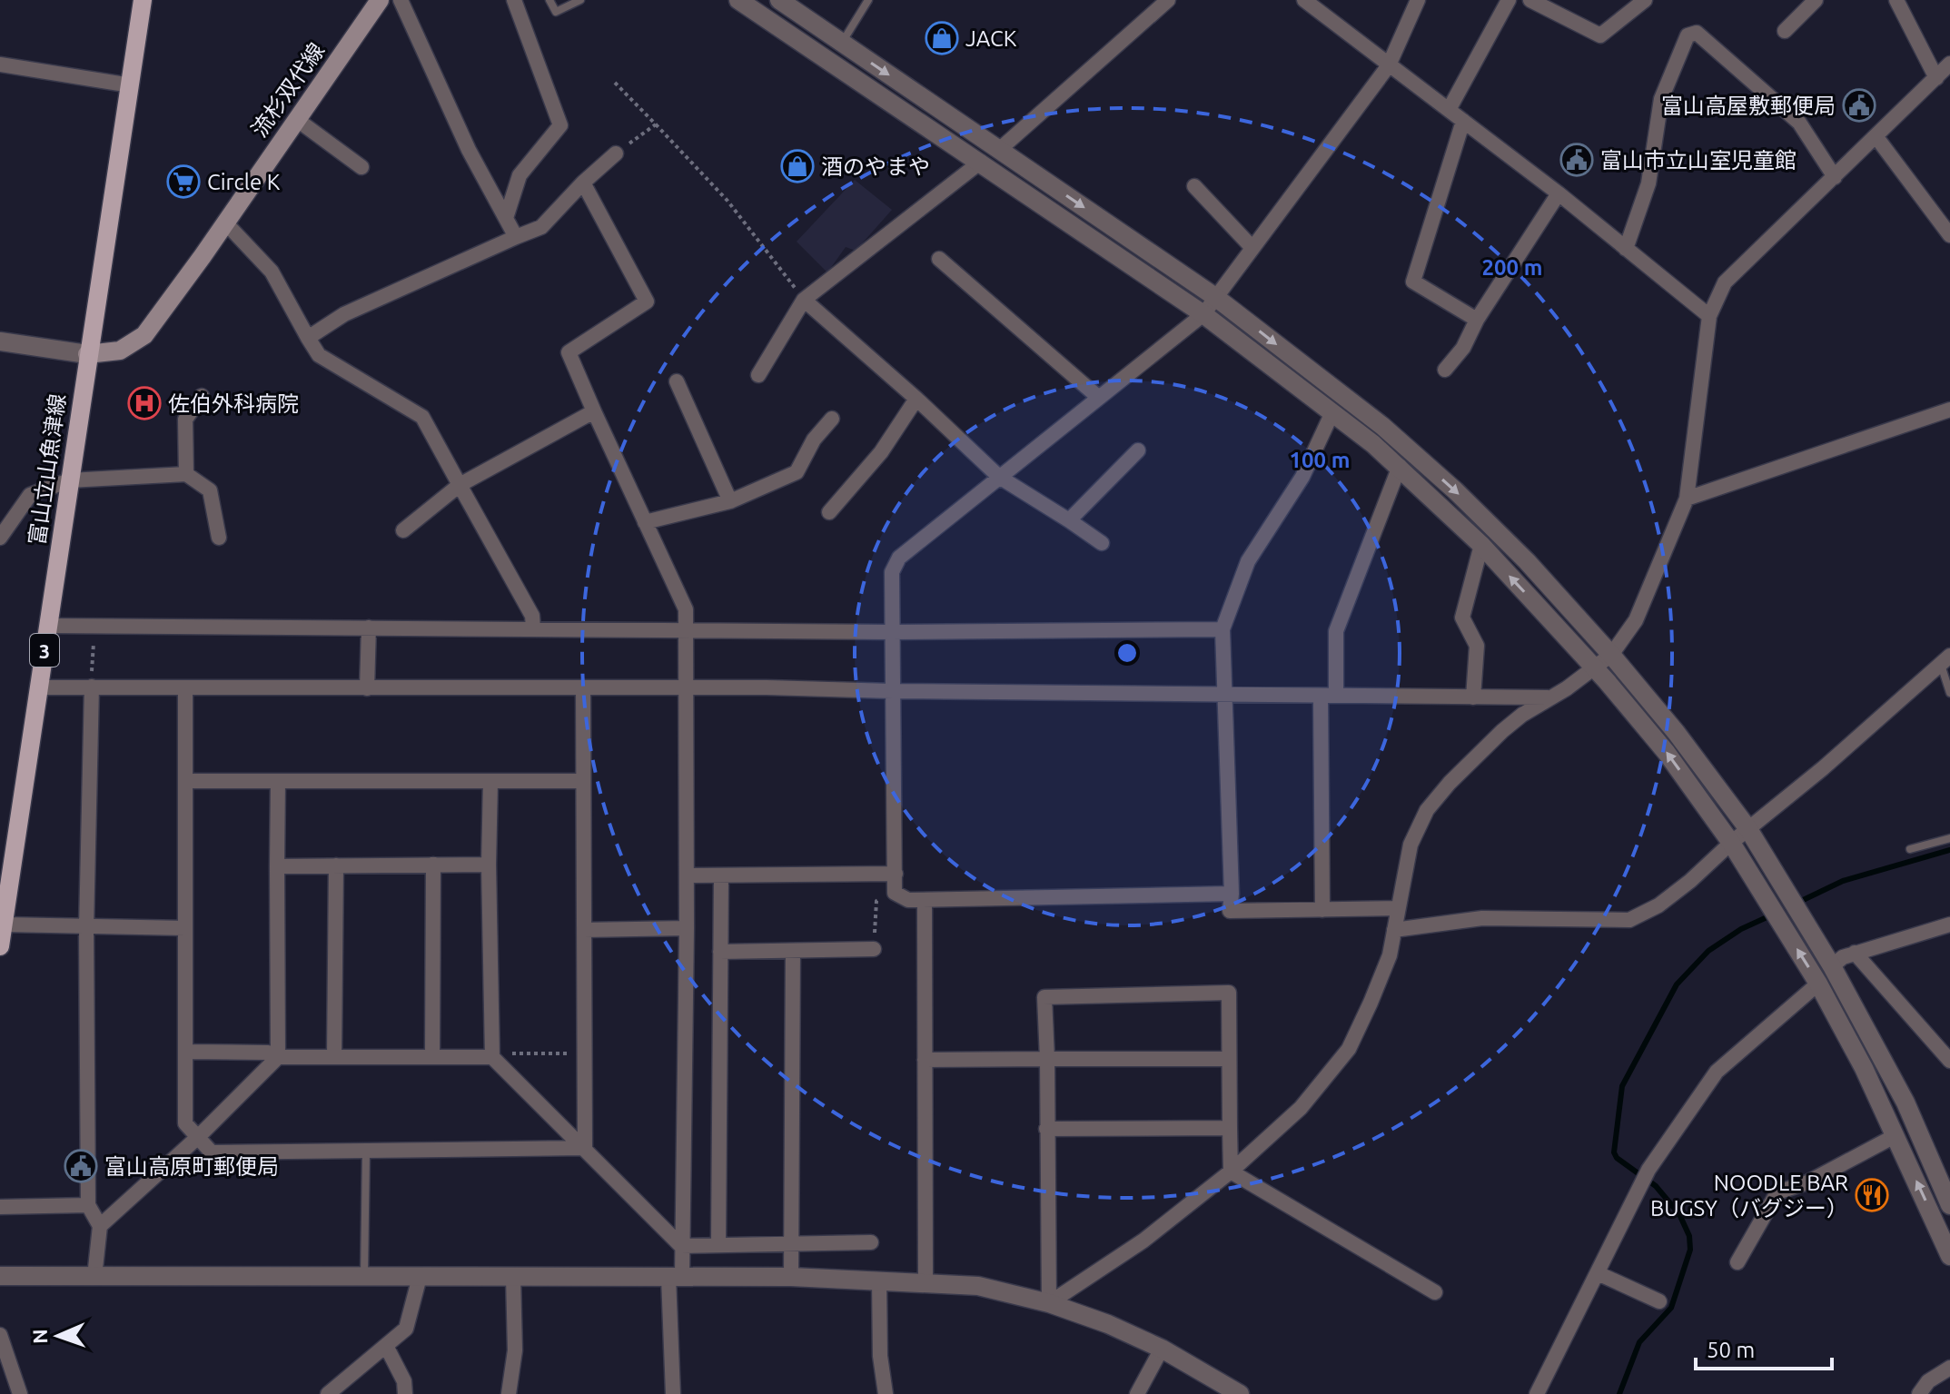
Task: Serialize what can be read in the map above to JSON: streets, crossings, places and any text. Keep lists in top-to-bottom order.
{
  "streets": {
    "main road": ["流杉双代線", "富山立山魚津線", "3"]
  },
  "crossings": [
    ["流杉双代線", "富山立山魚津線"]
  ],
  "places": {
    "shop": ["JACK", "酒のやまや"],
    "public building": ["富山高屋敷郵便局", "富山市立山室児童館", "富山高原町郵便局"],
    "supermarket": ["Circle K"],
    "hospital": ["佐伯外科病院"],
    "restaurant": ["NOODLE BAR BUGSY（バグジー）"]
  },
  "scale_bar": "50 m",
  "north": "left",
  "rings": ["200 m", "100 m"]
}
